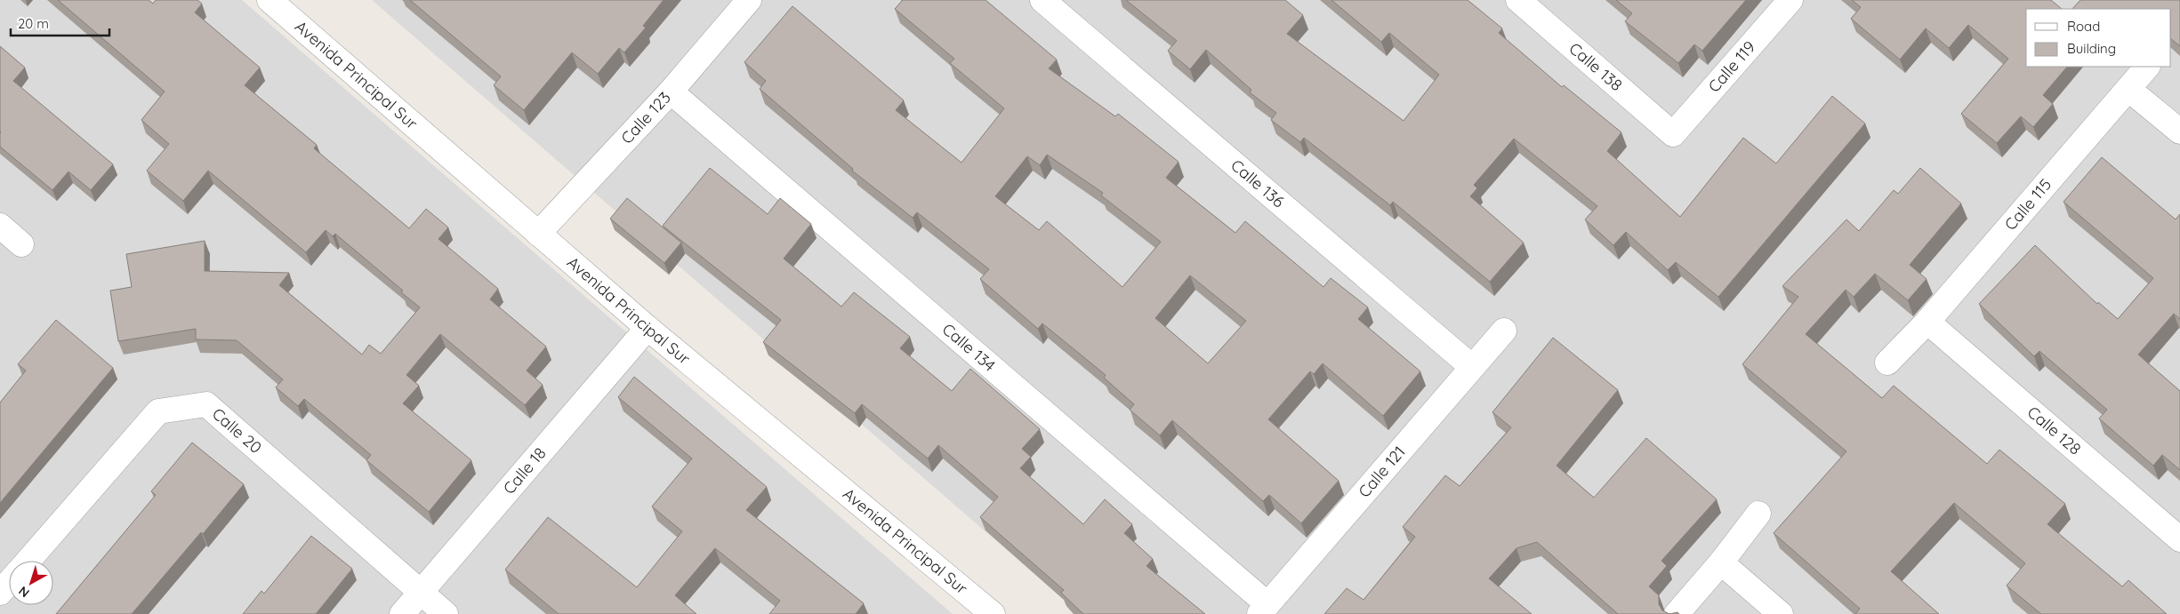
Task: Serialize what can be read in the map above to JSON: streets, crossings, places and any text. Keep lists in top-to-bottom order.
{
  "streets": {
    "street": [
      "Calle 138",
      "Calle 119",
      "Avenida Principal Sur",
      "Calle 123",
      "Calle 136",
      "Calle 115",
      "Calle 134",
      "Calle 128",
      "Calle 20",
      "Calle 18",
      "Calle 121"
    ]
  },
  "crossings": [
    ["Calle 138", "Calle 119"],
    ["Avenida Principal Sur", "Calle 123"],
    ["Avenida Principal Sur", "Calle 18"],
    ["Calle 123", "Calle 134"],
    ["Calle 136", "Calle 121"],
    ["Calle 115", "Calle 128"],
    ["Calle 134", "Calle 121"],
    ["Calle 20", "Calle 18"]
  ],
  "legend": ["Road", "Building"],
  "scale_bar": "20 m",
  "north": "bottom left"
}
